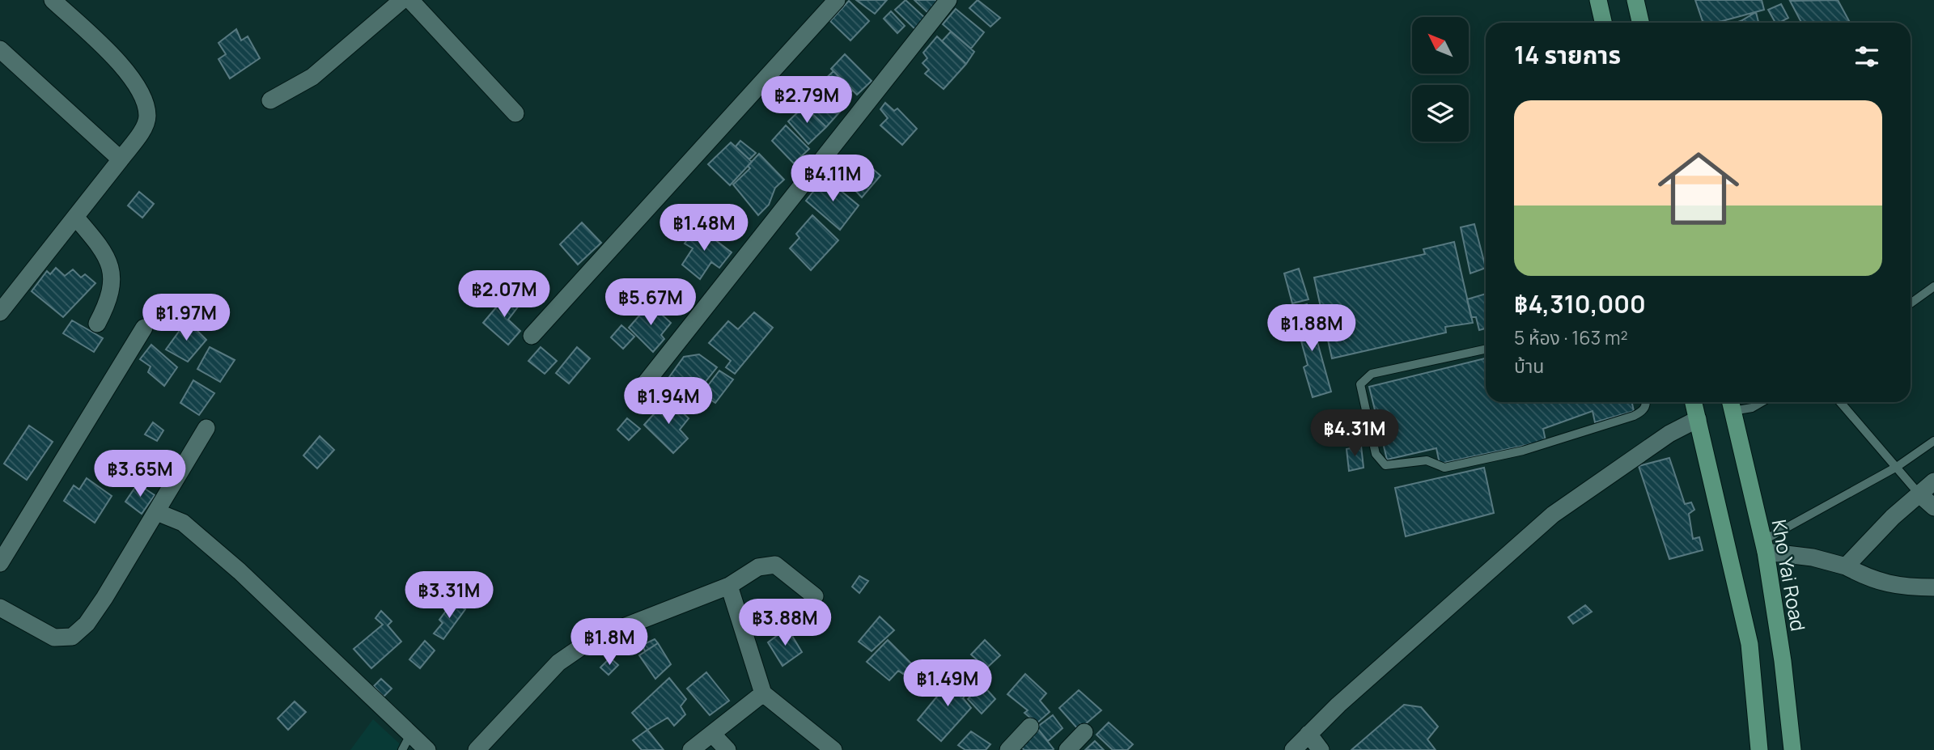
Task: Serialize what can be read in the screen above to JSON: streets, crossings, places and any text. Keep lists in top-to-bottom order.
{
  "streets": {
    "main road": ["Kho Yai Road"]
  },
  "north": "top left",
  "page": {
    "heading": "14 รายการ",
    "price": [
      "฿2.79M",
      "฿4.11M",
      "฿1.48M",
      "฿2.07M",
      "฿5.67M",
      "฿1.97M",
      "฿1.88M",
      "฿1.94M",
      "฿4.31M",
      "฿3.65M",
      "฿3.31M",
      "฿3.88M",
      "฿1.8M",
      "฿1.49M"
    ],
    "list": [
      {
        "name": "฿4,310,000",
        "note": "5 ห้อง · 163 m² · บ้าน"
      }
    ]
  }
}
